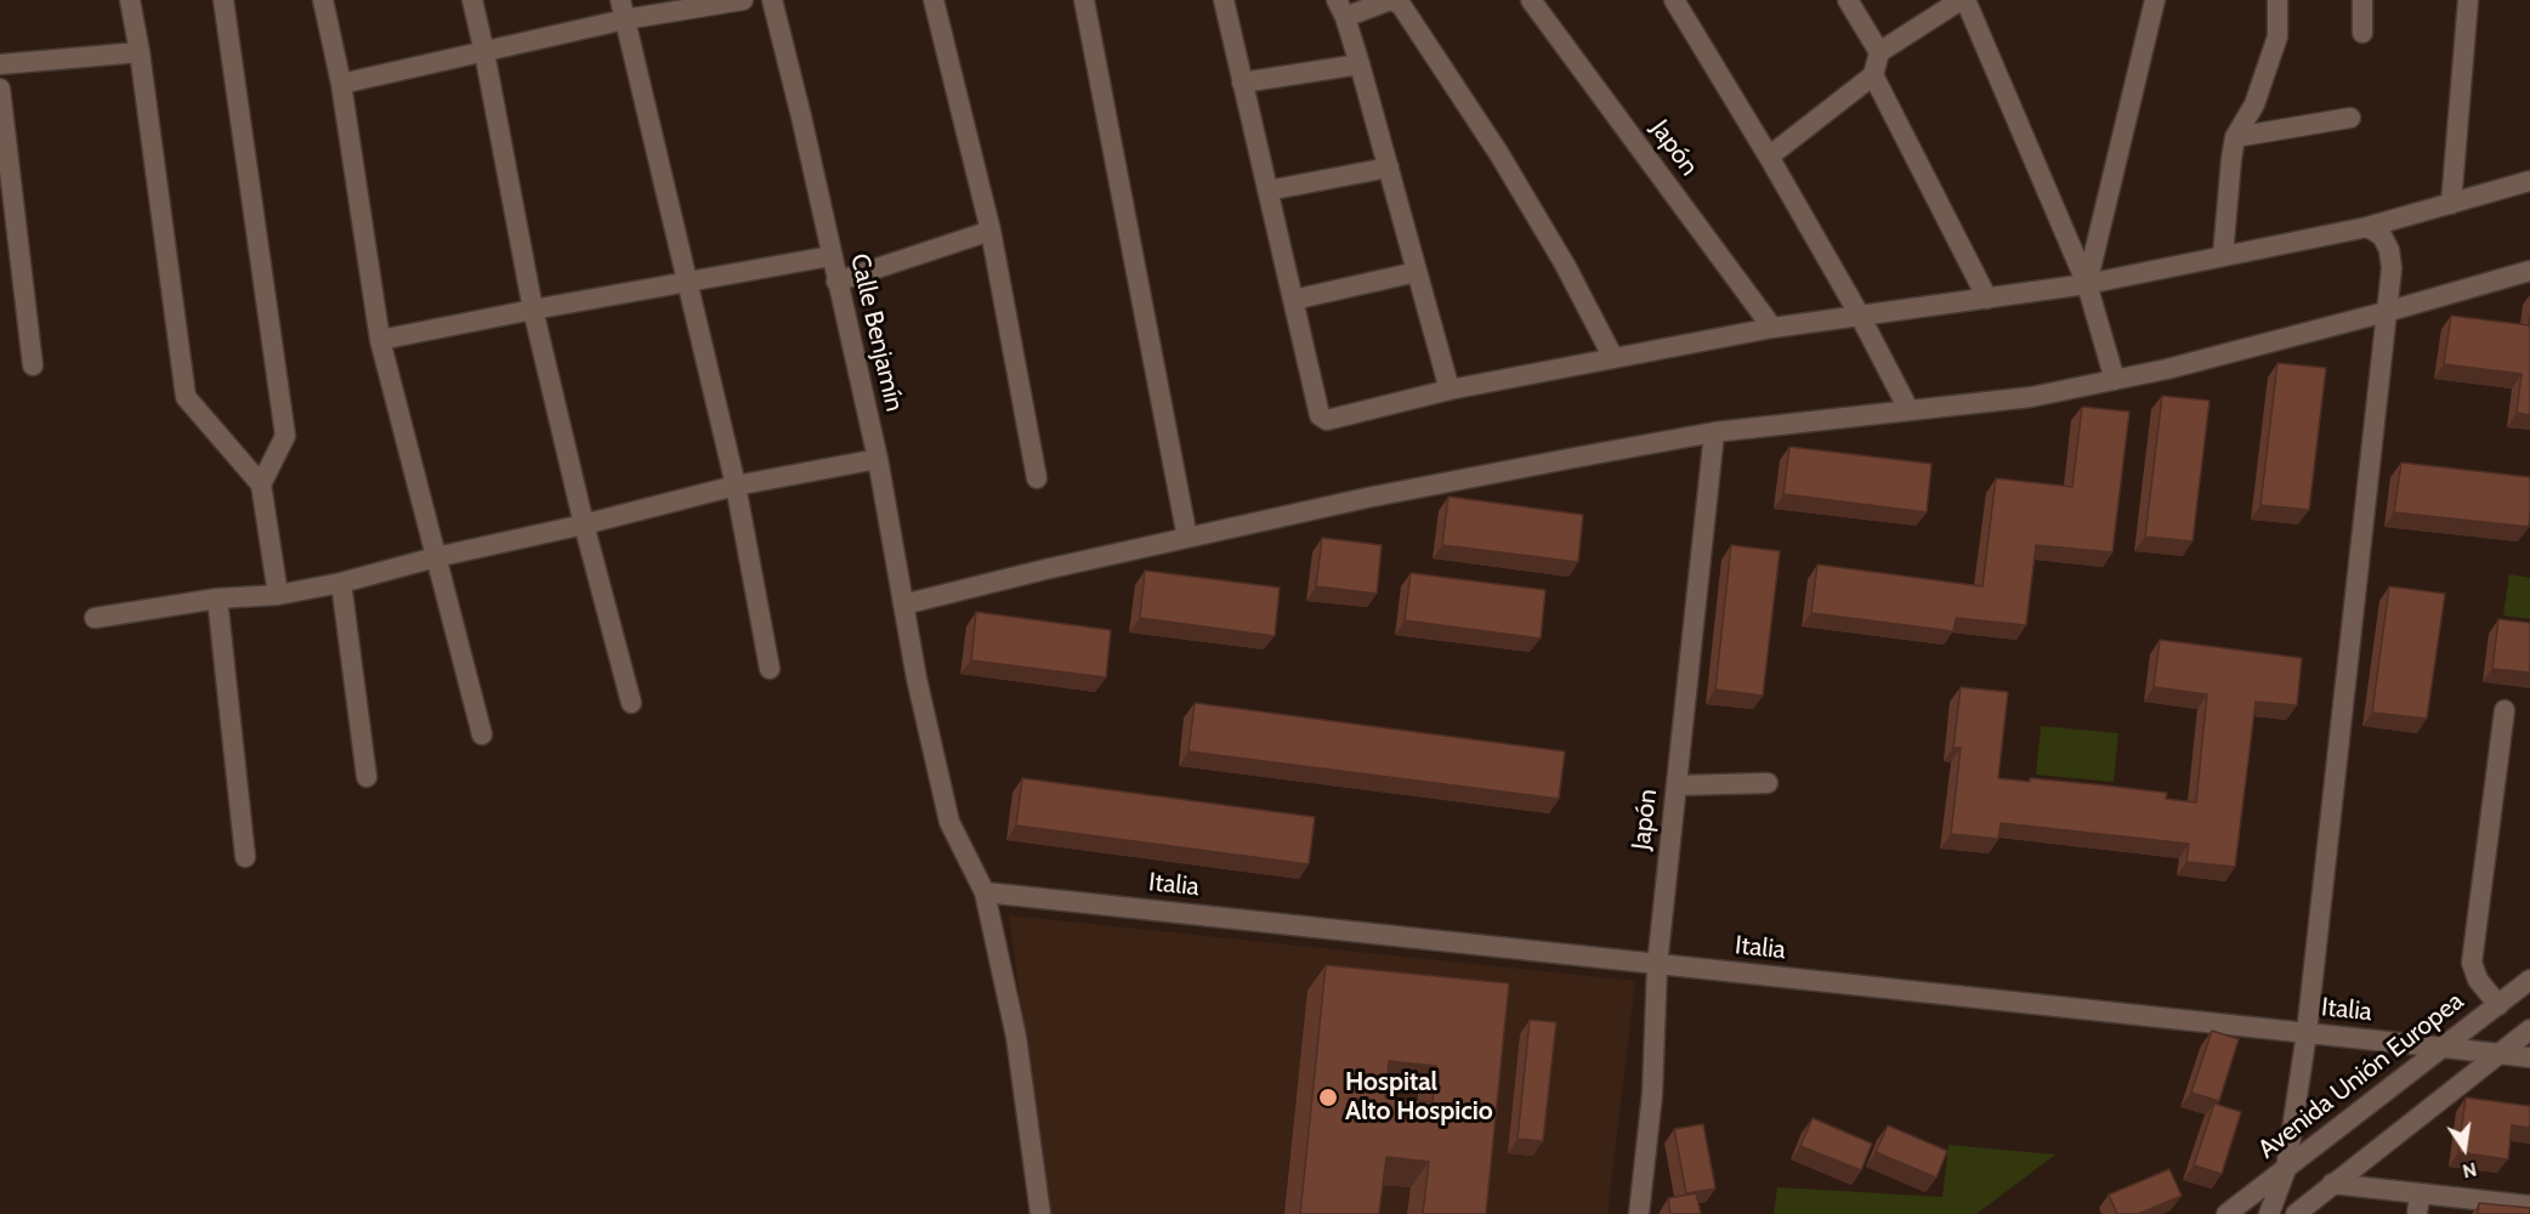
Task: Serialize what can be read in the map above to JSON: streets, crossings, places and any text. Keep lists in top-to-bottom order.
{
  "streets": {
    "street": [
      "Japón",
      "Calle Benjamín",
      "Italia",
      "Avenida Unión Europea"
    ]
  },
  "crossings": [
    ["Japón", "Italia"],
    ["Calle Benjamín", "Italia"],
    ["Italia", "Avenida Unión Europea"]
  ],
  "places": ["Hospital Alto Hospicio"],
  "north": "bottom"
}
